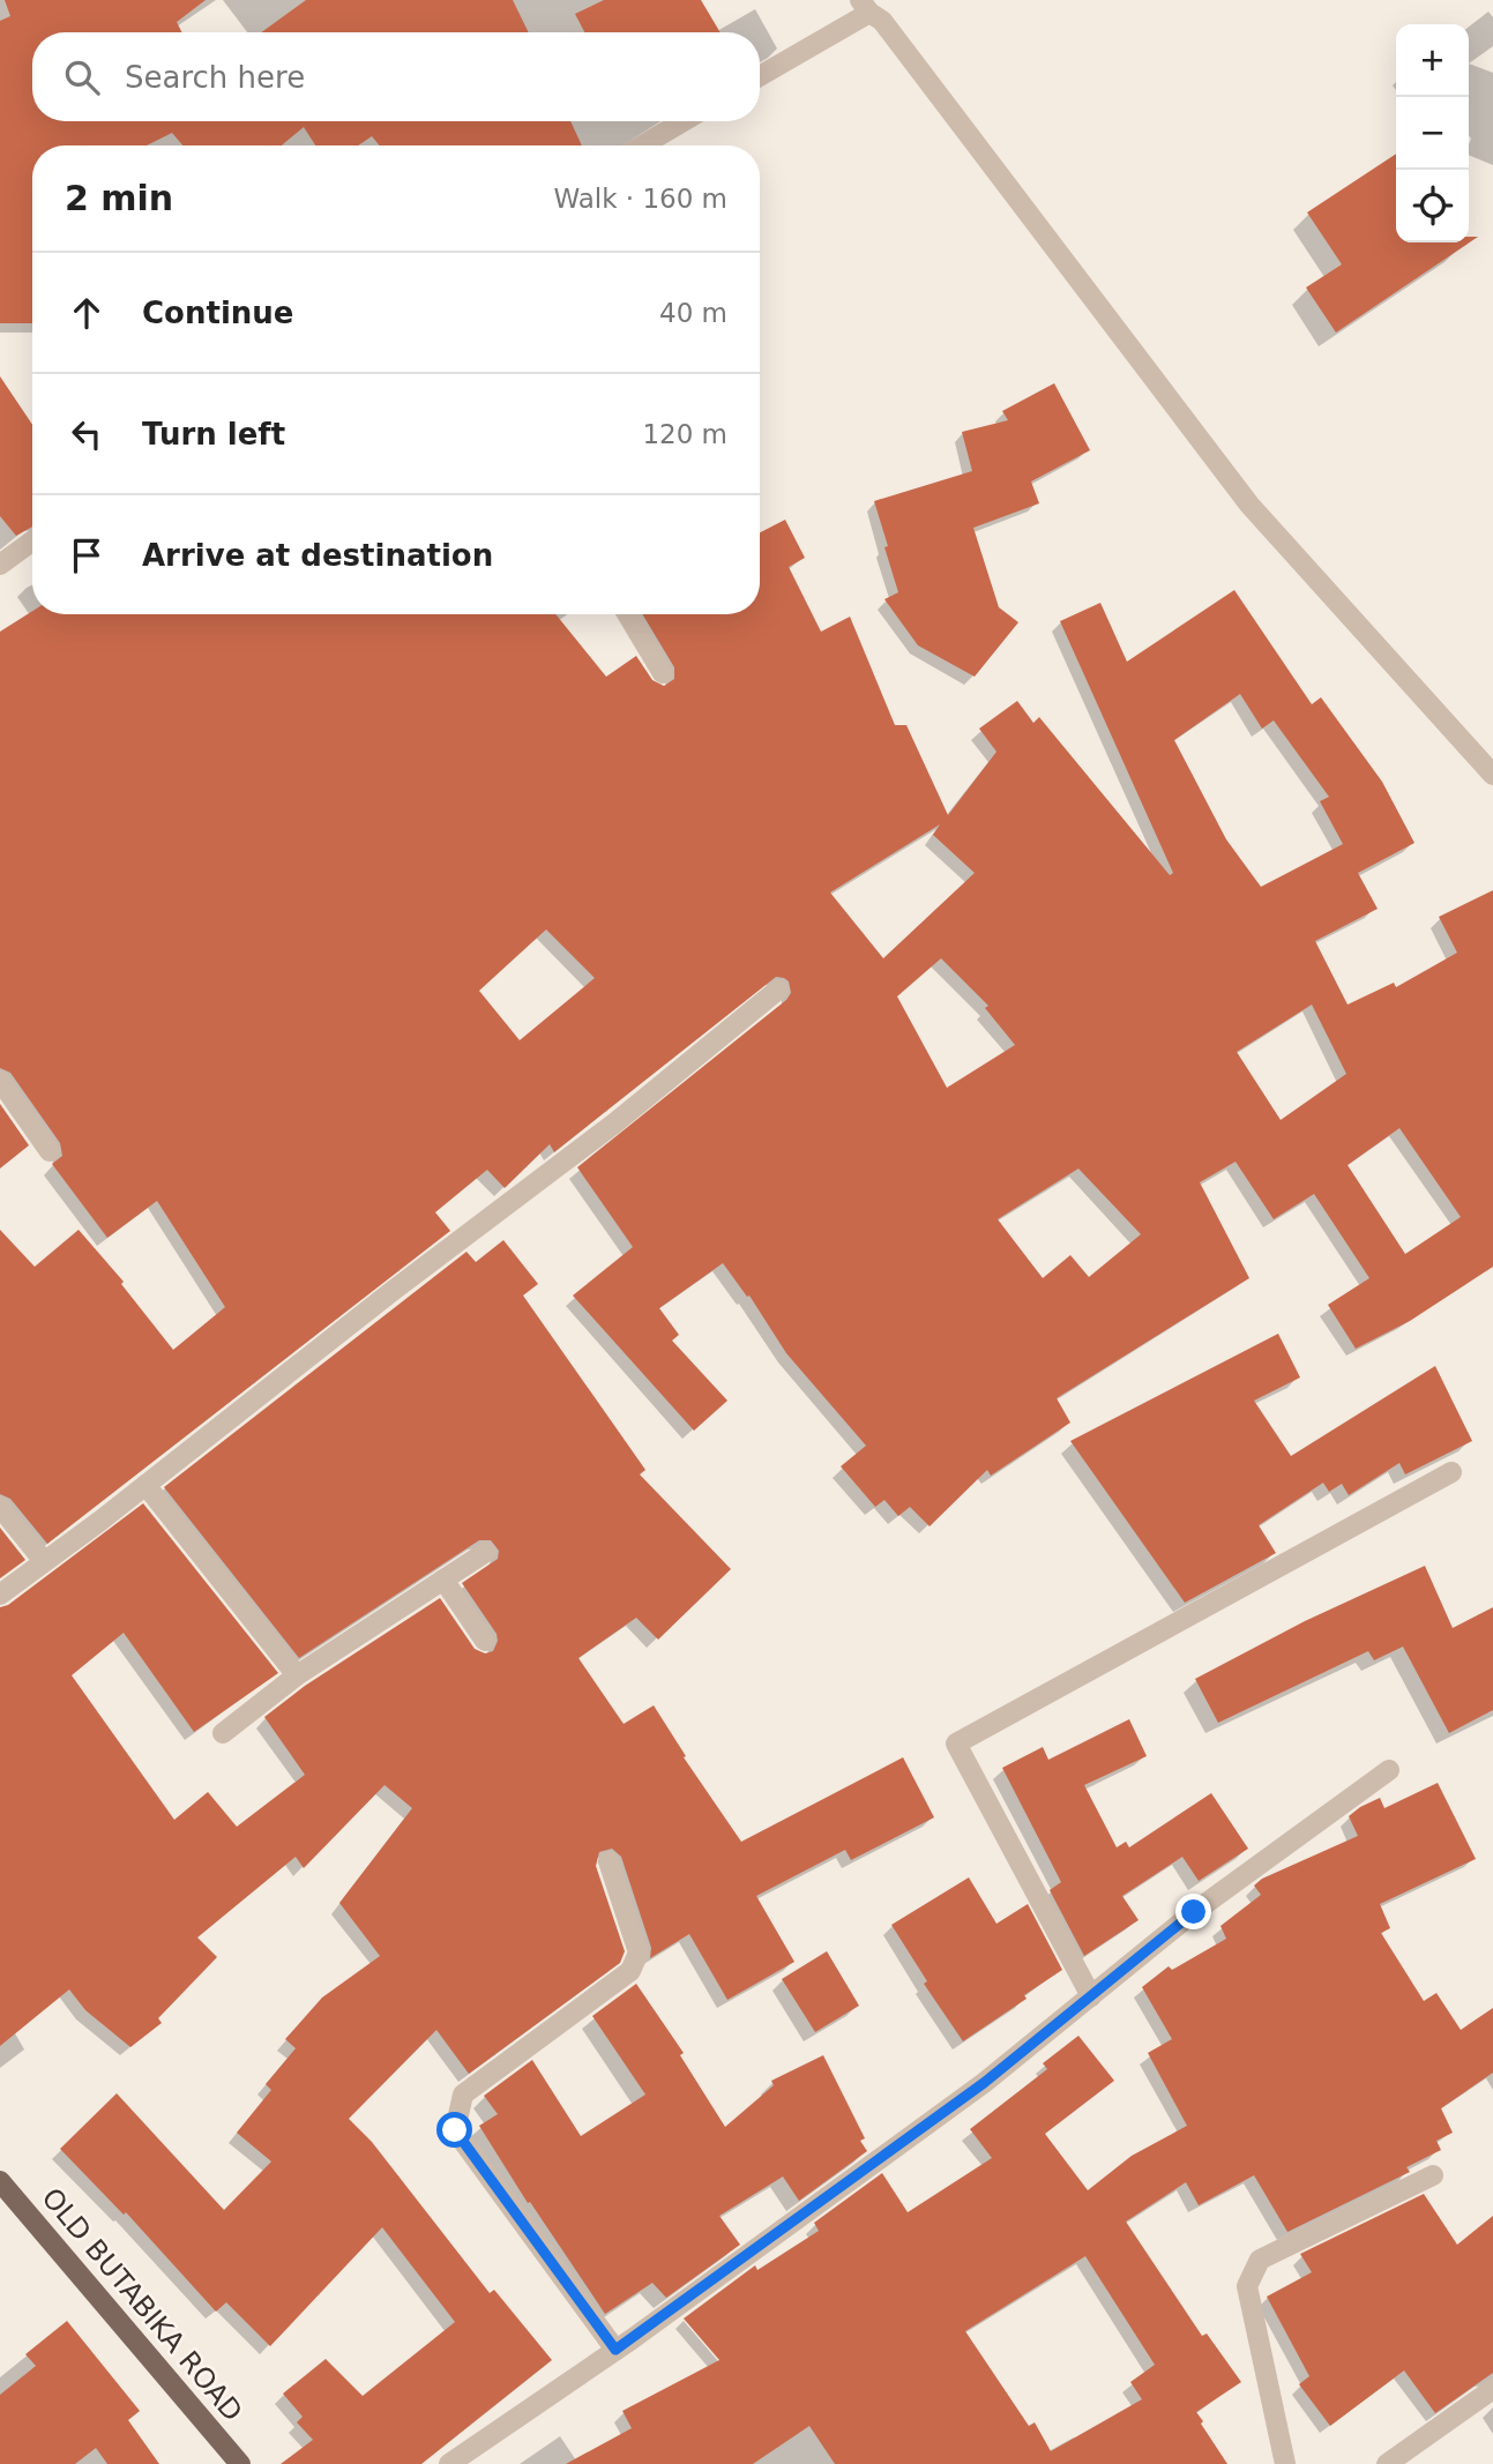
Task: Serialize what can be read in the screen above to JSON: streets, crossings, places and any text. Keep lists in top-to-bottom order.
{
  "streets": {
    "main road": ["OLD BUTABIKA ROAD"]
  },
  "page": {
    "map_buttons": ["+", "−"],
    "search": "Search here",
    "heading": ["2 min", "Walk · 160 m"],
    "list": [
      ["Continue", "40 m"],
      ["Turn left", "120 m"],
      "Arrive at destination"
    ]
  }
}
